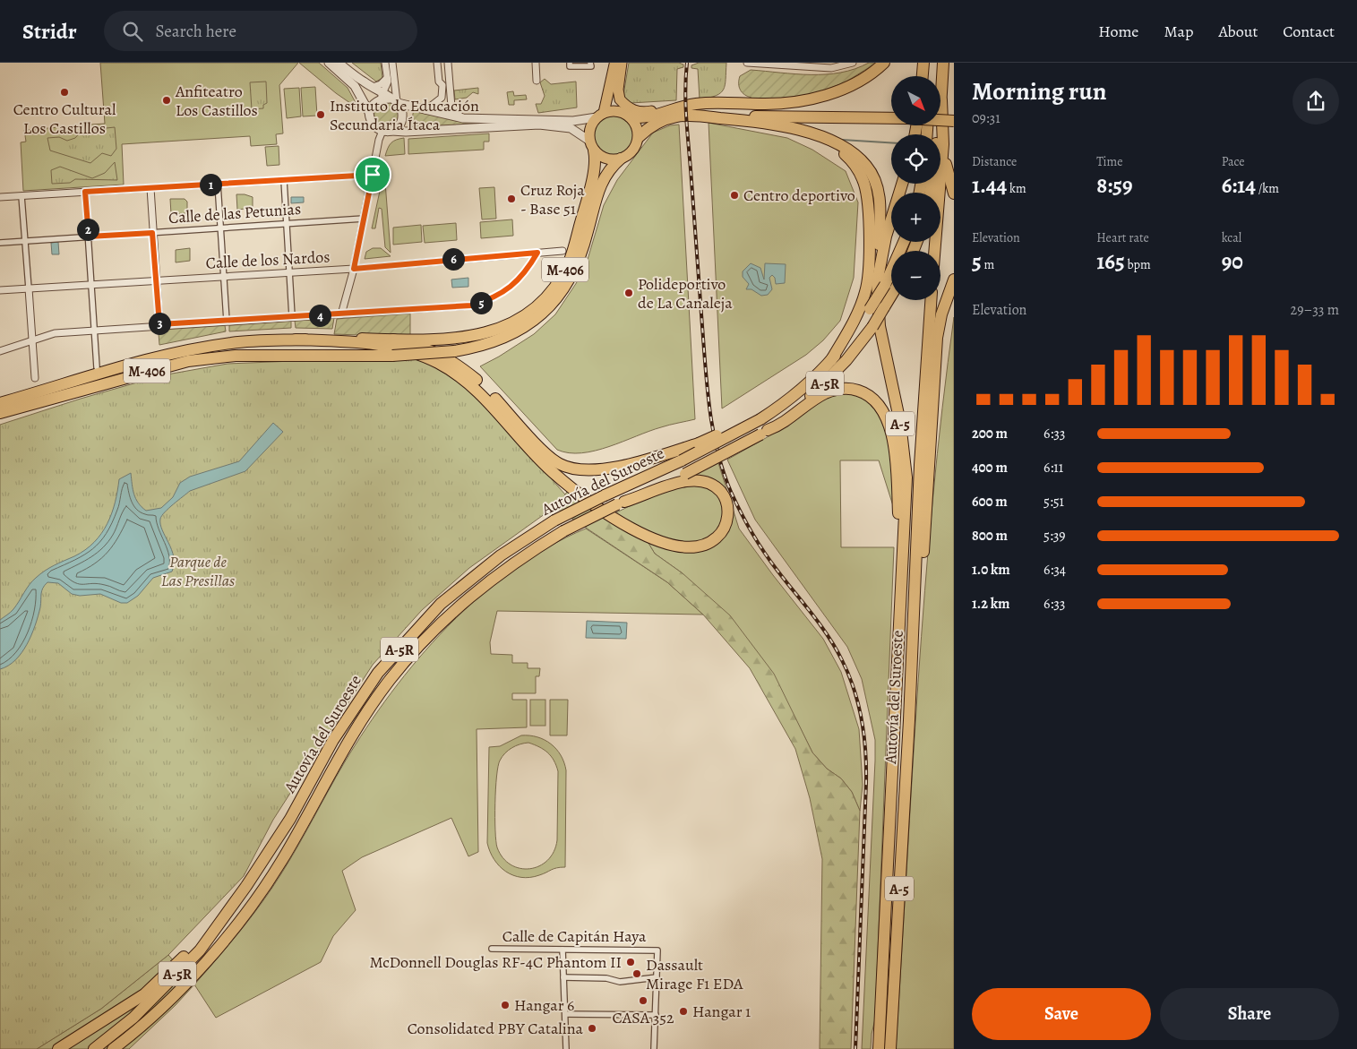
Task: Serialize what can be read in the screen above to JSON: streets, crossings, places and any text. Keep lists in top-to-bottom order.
{
  "streets": {
    "highway": [
      "M-406",
      "A-5R",
      "A-5",
      "Autovía del Suroeste"
    ],
    "street": ["Calle de las Petunias", "Calle de los Nardos", "Calle de Capitán Haya"]
  },
  "parks": ["Parque de Las Presillas"],
  "places": [
    "Centro Cultural Los Castillos",
    "Anfiteatro Los Castillos",
    "Instituto de Educación Secundaria Ítaca",
    "Centro deportivo",
    "Cruz Roja - Base 51",
    "Polideportivo de La Canaleja",
    "McDonnell Douglas RF-4C Phantom II",
    "Dassault Mirage F1 EDA",
    "CASA 352",
    "Hangar 6",
    "Hangar 1",
    "Consolidated PBY Catalina"
  ],
  "north": "bottom right",
  "page": {
    "header": "Stridr",
    "search": "Search here",
    "nav": [
      "Home",
      "Map",
      "About",
      "Contact"
    ],
    "heading": ["Morning run", "09:31"],
    "map_buttons": ["+", "−"],
    "stats": [
      ["Distance", "1.44 km"],
      ["Time", "8:59"],
      ["Pace", "6:14 /km"],
      ["Elevation", "5 m"],
      ["Heart rate", "165 bpm"],
      ["kcal", "90"]
    ],
    "pins": [
      "1",
      "2",
      "6",
      "5",
      "4",
      "3"
    ],
    "chart": ["Elevation", "29–33 m"],
    "list": [
      {
        "name": "200 m",
        "note": "6:33"
      },
      {
        "name": "400 m",
        "note": "6:11"
      },
      {
        "name": "600 m",
        "note": "5:51"
      },
      {
        "name": "800 m",
        "note": "5:39"
      },
      {
        "name": "1.0 km",
        "note": "6:34"
      },
      {
        "name": "1.2 km",
        "note": "6:33"
      }
    ],
    "buttons": ["Save", "Share"]
  }
}
